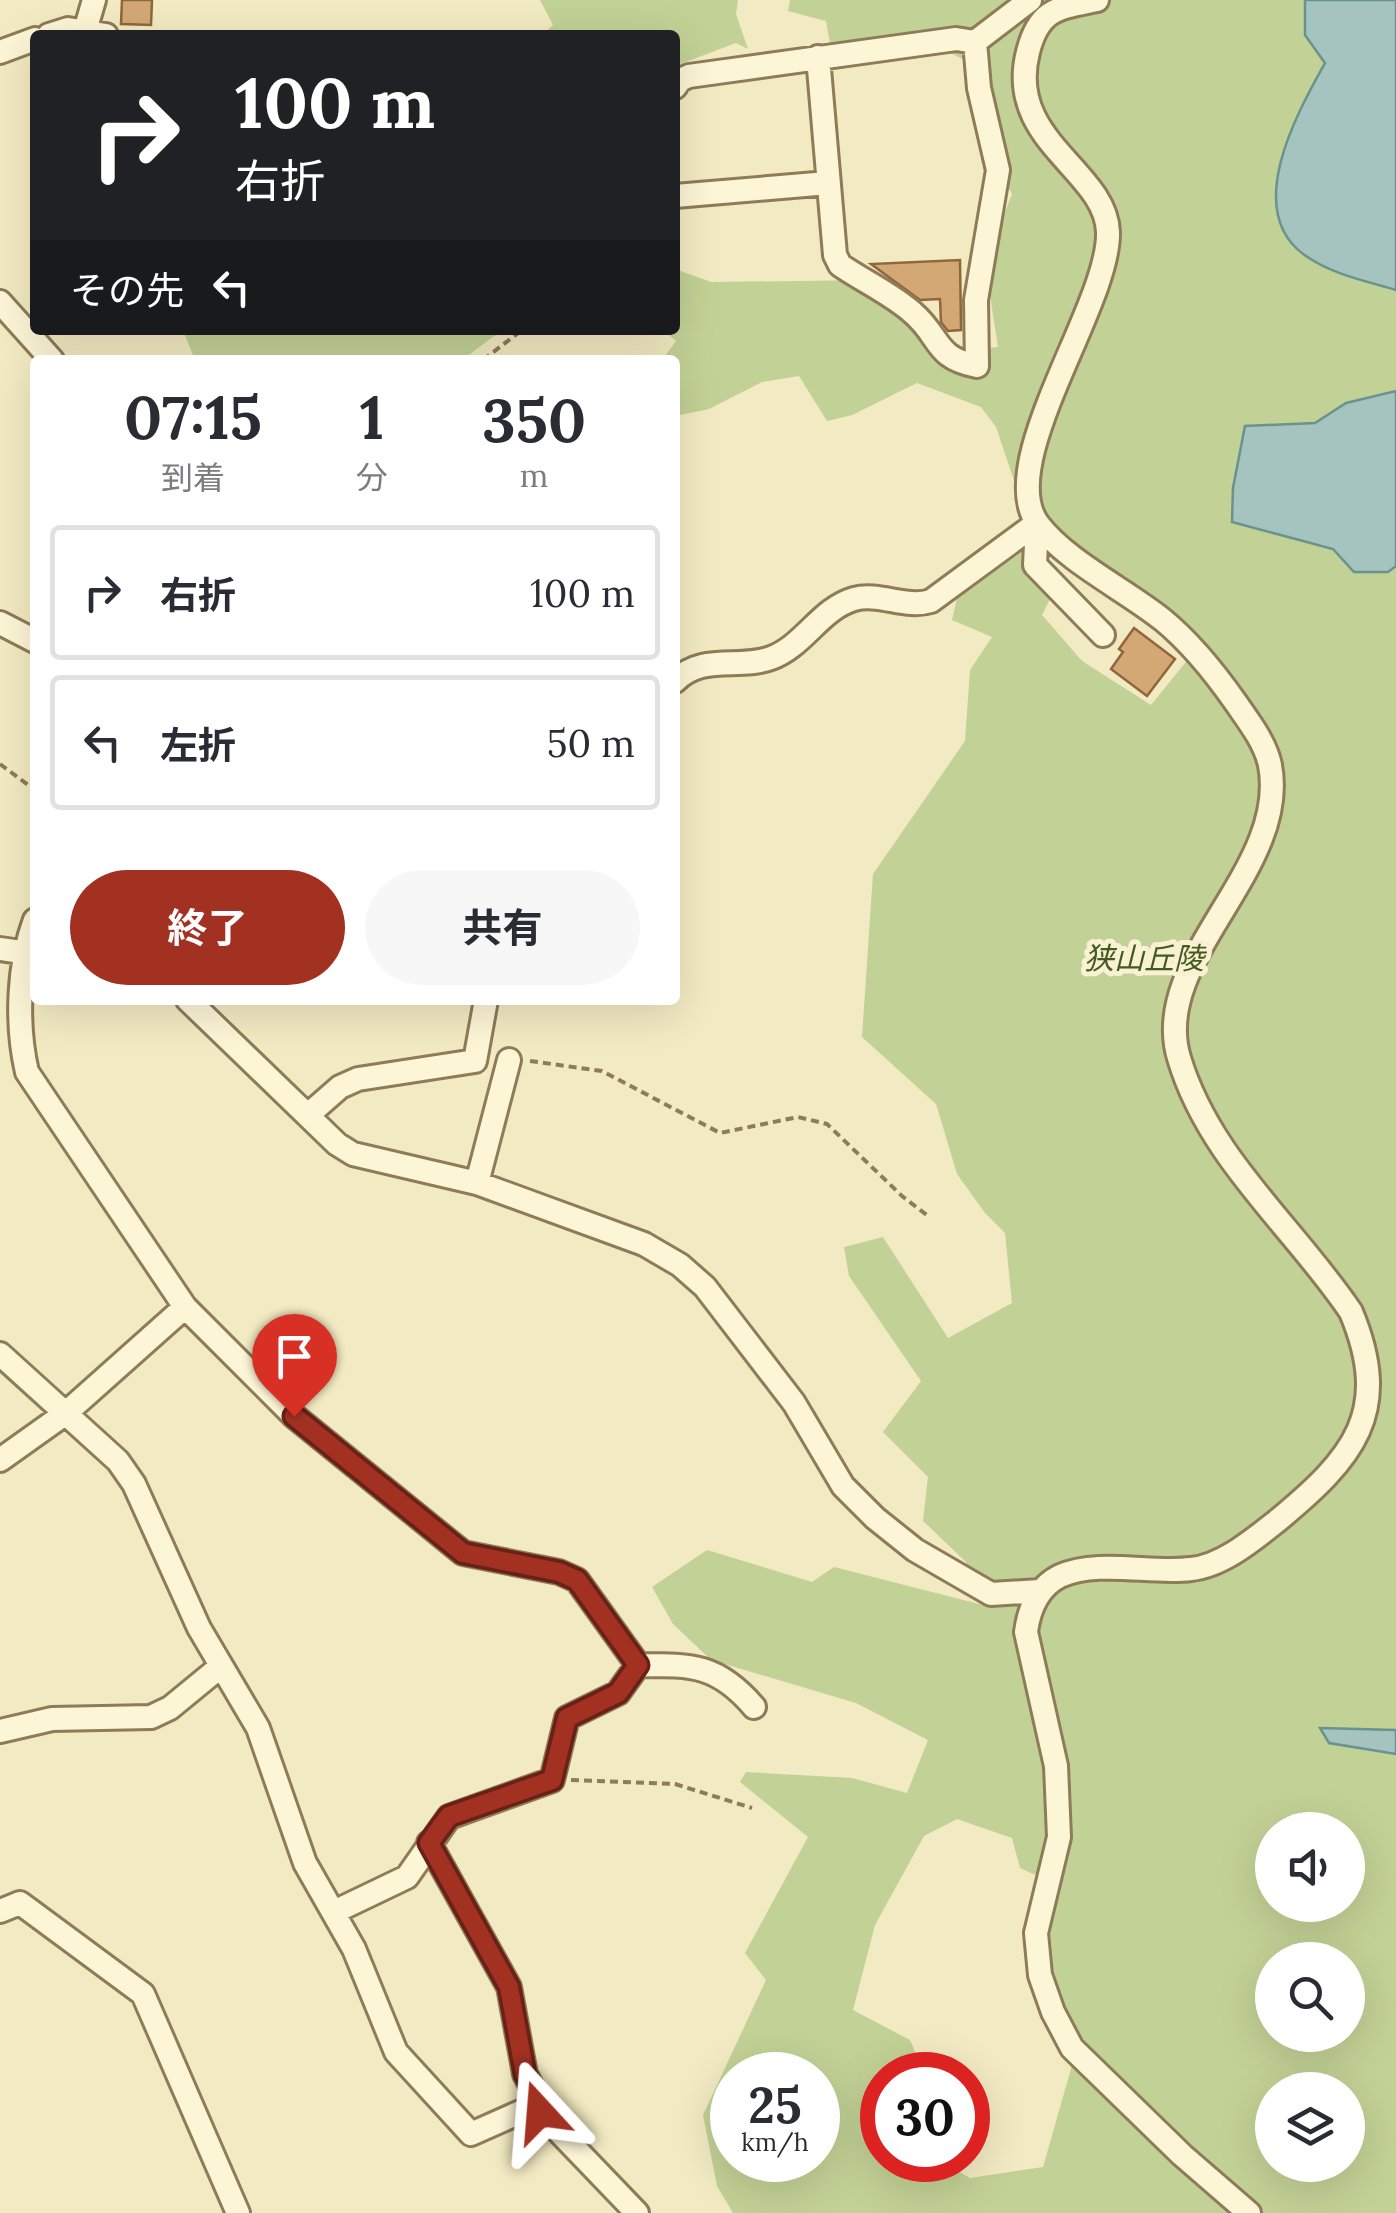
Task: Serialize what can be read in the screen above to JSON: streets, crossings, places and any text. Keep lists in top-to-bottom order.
{
  "parks": ["狭山丘陵"],
  "page": {
    "turn": ["100 m", "右折"],
    "then": "その先",
    "eta": [
      "07:15",
      "到着",
      "1",
      "分",
      "350",
      "m"
    ],
    "list": [
      {
        "name": "右折",
        "value": "100 m"
      },
      {
        "name": "左折",
        "value": "50 m"
      }
    ],
    "buttons": ["終了", "共有"],
    "speed": "25 km/h",
    "limit": "30"
  }
}
